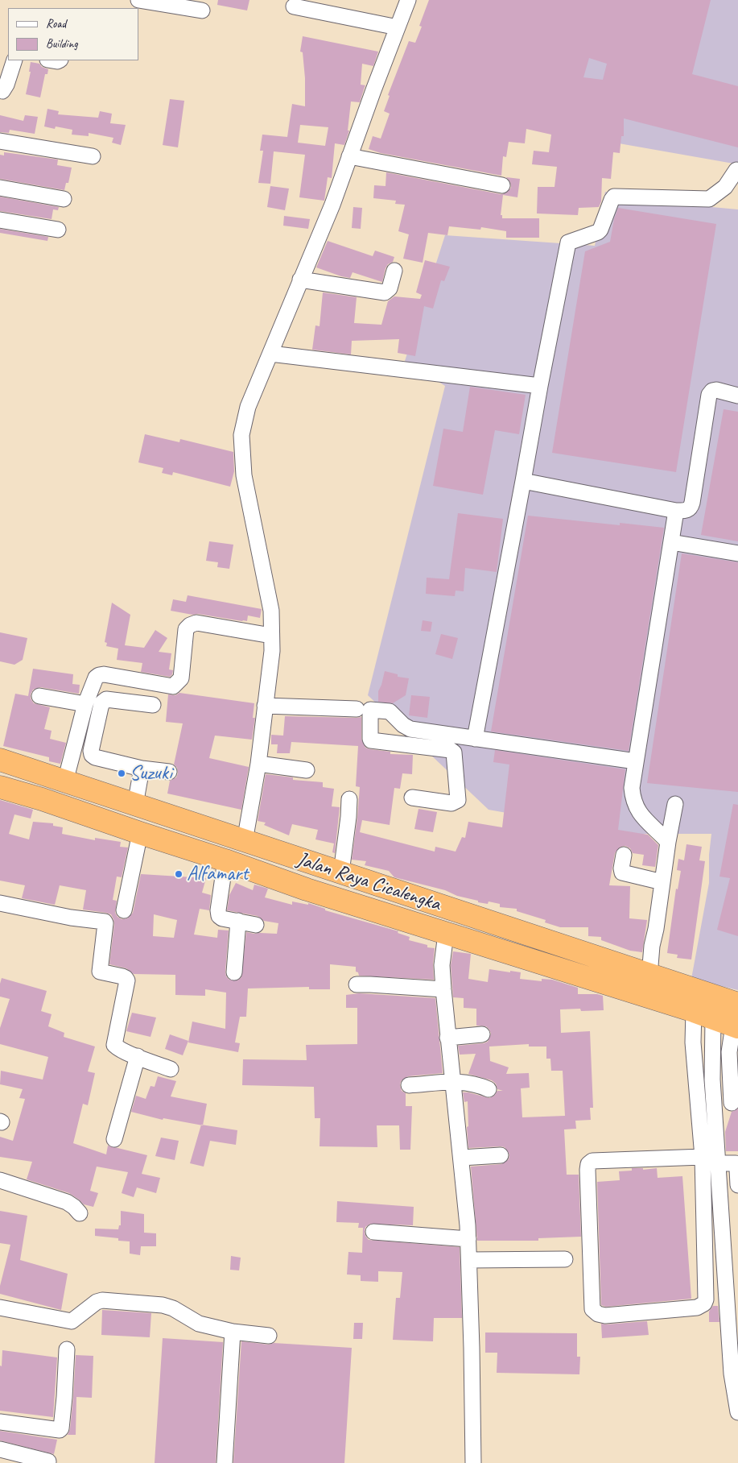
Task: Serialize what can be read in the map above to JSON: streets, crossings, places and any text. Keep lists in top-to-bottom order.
{
  "streets": {
    "highway": ["Jalan Raya Cicalengka"]
  },
  "places": ["Suzuki", "Alfamart"],
  "legend": ["Road", "Building"]
}
